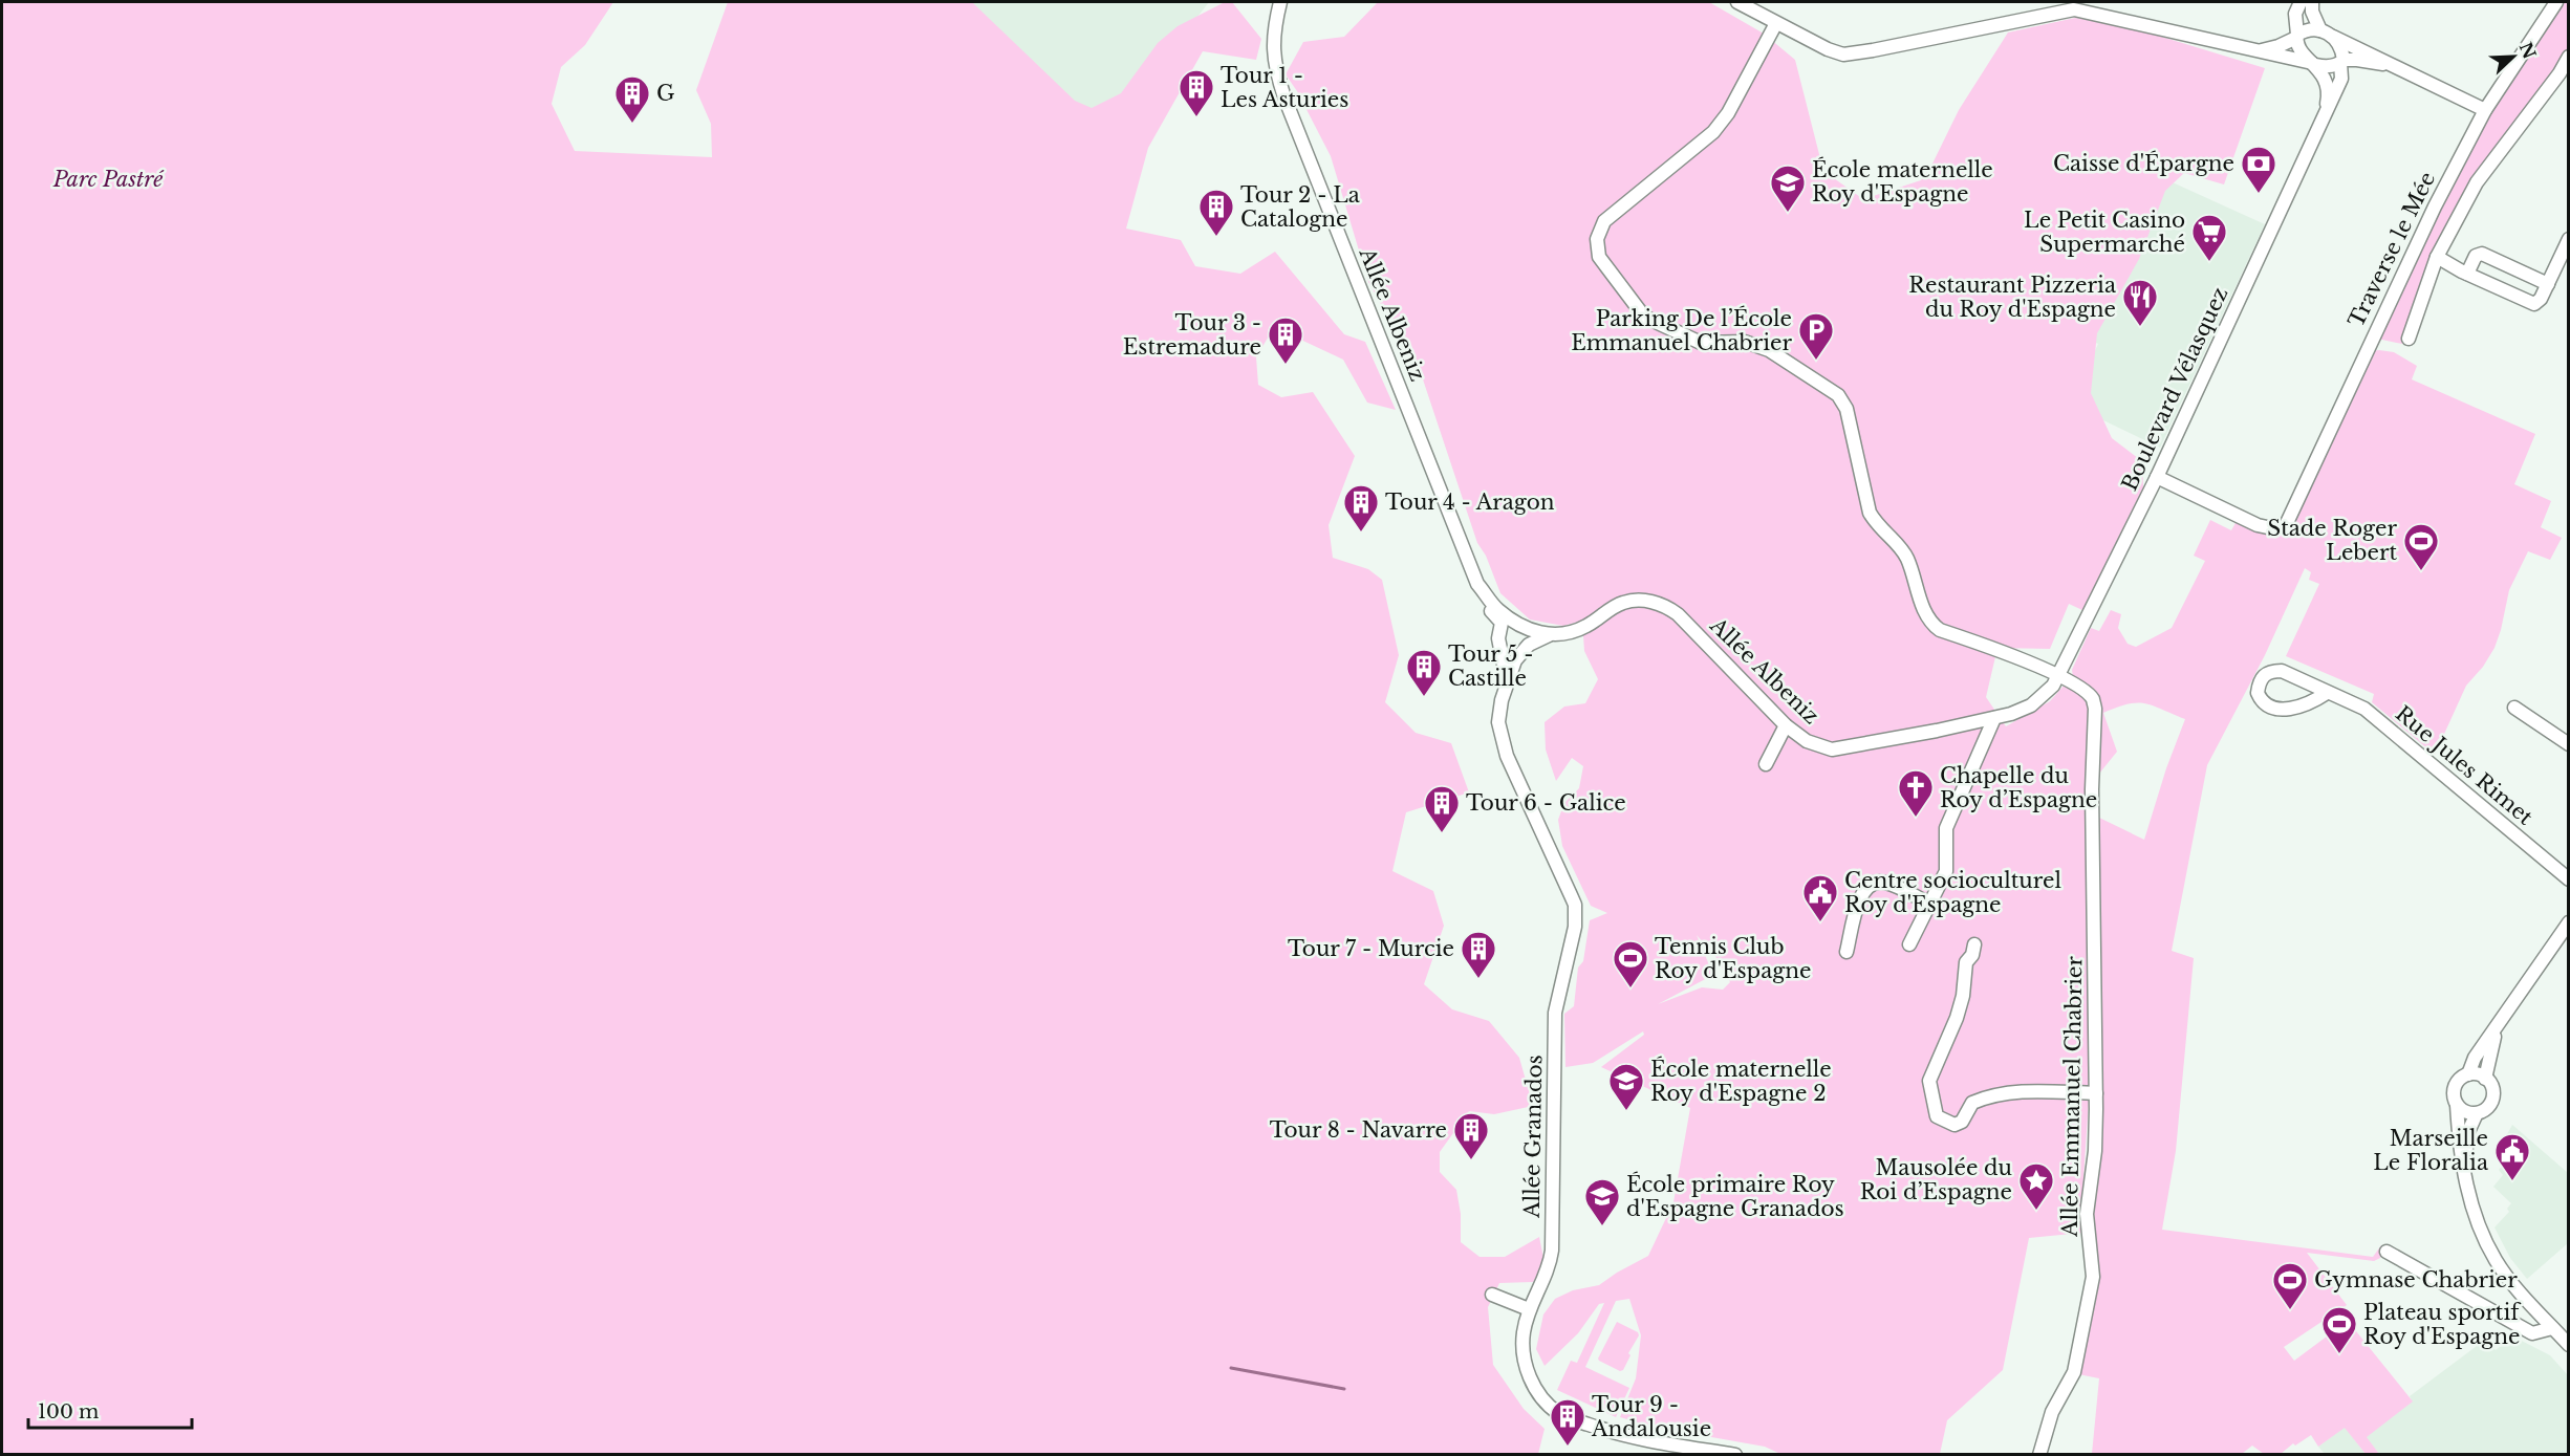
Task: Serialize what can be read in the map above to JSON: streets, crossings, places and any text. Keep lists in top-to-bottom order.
{
  "streets": {
    "street": [
      "Traverse le Mée",
      "Allée Albeniz",
      "Boulevard Vélasquez",
      "Rue Jules Rimet",
      "Allée Emmanuel Chabrier",
      "Allée Granados"
    ]
  },
  "crossings": [
    ["Traverse le Mée", "Boulevard Vélasquez"],
    ["Allée Albeniz", "Boulevard Vélasquez"],
    ["Allée Albeniz", "Allée Emmanuel Chabrier"],
    ["Allée Albeniz", "Allée Granados"],
    ["Boulevard Vélasquez", "Allée Emmanuel Chabrier"]
  ],
  "parks": ["Parc Pastré"],
  "places": {
    "building": [
      "Tour 1 - Les Asturies",
      "G",
      "Tour 2 - La Catalogne",
      "Tour 3 - Estremadure",
      "Tour 4 - Aragon",
      "Tour 5 - Castille",
      "Tour 6 - Galice",
      "Tour 7 - Murcie",
      "Tour 8 - Navarre",
      "Tour 9 - Andalousie"
    ],
    "bank": ["Caisse d'Épargne"],
    "school or university": ["École maternelle Roy d'Espagne", "École maternelle Roy d'Espagne 2", "École primaire Roy d'Espagne Granados"],
    "supermarket": ["Le Petit Casino Supermarché"],
    "restaurant": ["Restaurant Pizzeria du Roy d'Espagne"],
    "parking": ["Parking De l’École Emmanuel Chabrier"],
    "sports": [
      "Stade Roger Lebert",
      "Tennis Club Roy d'Espagne",
      "Gymnase Chabrier",
      "Plateau sportif Roy d'Espagne"
    ],
    "church": ["Chapelle du Roy d’Espagne"],
    "public building": ["Centre socioculturel Roy d'Espagne", "Marseille Le Floralia"],
    "place": ["Mausolée du Roi d’Espagne"]
  },
  "scale_bar": "100 m",
  "north": "top right"
}
